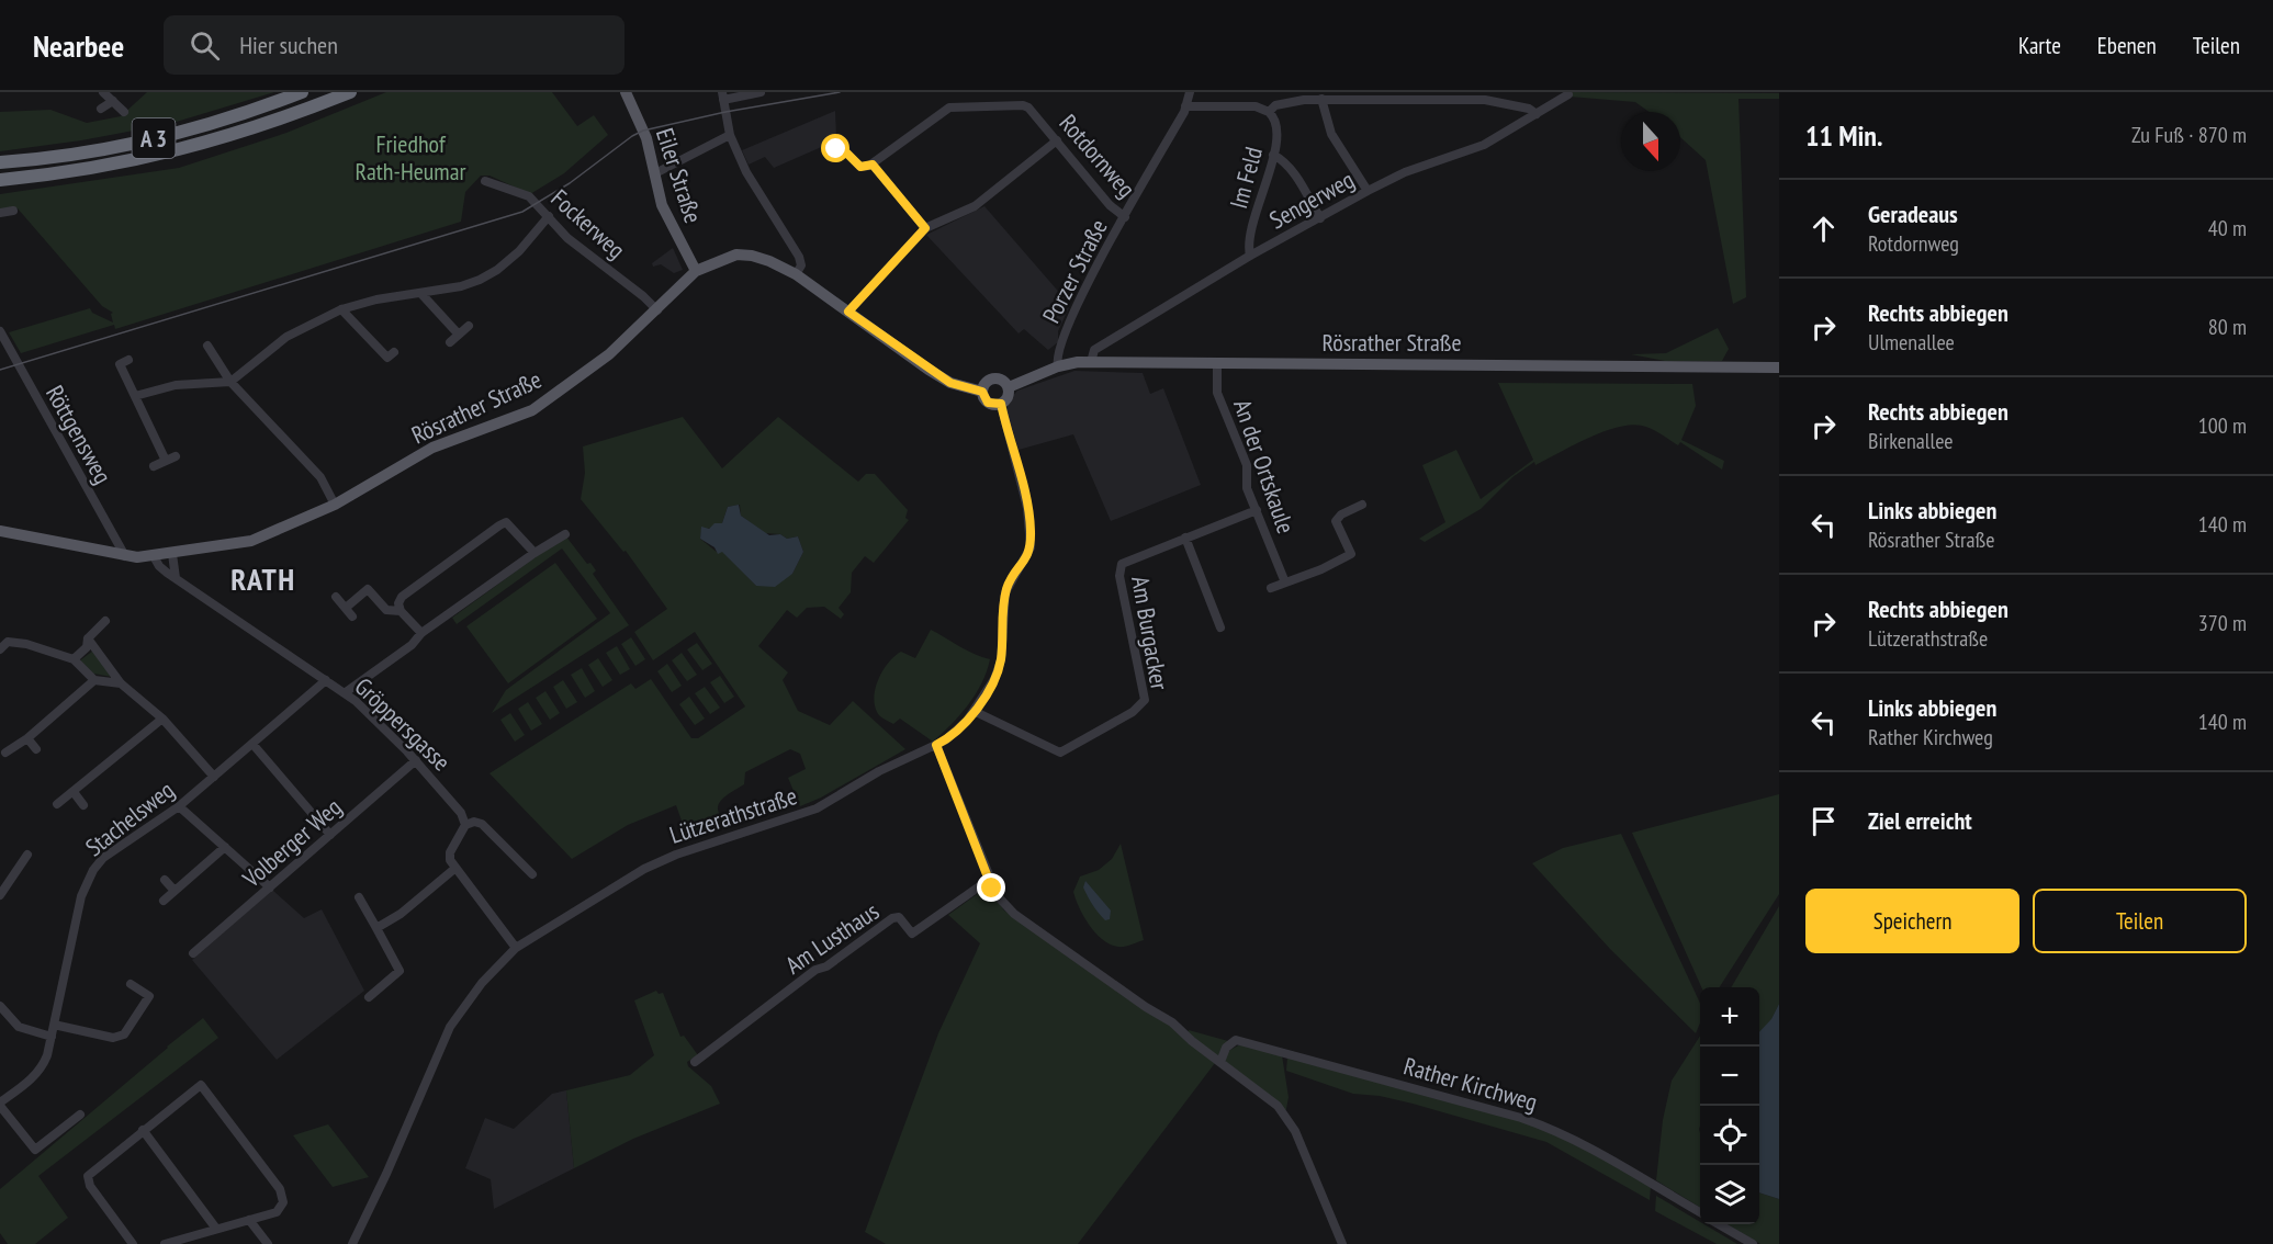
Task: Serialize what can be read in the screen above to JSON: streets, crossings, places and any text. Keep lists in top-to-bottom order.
{
  "streets": {
    "highway": ["A 3"],
    "main road": ["Eiler Straße", "Rösrather Straße"],
    "street": [
      "Rotdornweg",
      "Im Feld",
      "Sengerweg",
      "Fockerweg",
      "Porzer Straße",
      "Röttgensweg",
      "An der Ortskaule",
      "Am Burgacker",
      "Gröppersgasse",
      "Lützerathstraße",
      "Stachelsweg",
      "Volberger Weg",
      "Am Lusthaus",
      "Rather Kirchweg"
    ]
  },
  "crossings": [
    ["Rotdornweg", "Porzer Straße"],
    ["Eiler Straße", "Rösrather Straße"],
    ["Im Feld", "Sengerweg"],
    ["Sengerweg", "Rösrather Straße"],
    ["Fockerweg", "Rösrather Straße"],
    ["Porzer Straße", "Rösrather Straße"],
    ["Rösrather Straße", "Röttgensweg"],
    ["Rösrather Straße", "An der Ortskaule"],
    ["Rösrather Straße", "Gröppersgasse"],
    ["Rösrather Straße", "Lützerathstraße"],
    ["An der Ortskaule", "Am Burgacker"],
    ["Am Burgacker", "Lützerathstraße"],
    ["Gröppersgasse", "Stachelsweg"],
    ["Gröppersgasse", "Volberger Weg"]
  ],
  "districts": ["RATH"],
  "parks": ["Friedhof Rath-Heumar"],
  "north": "bottom",
  "page": {
    "header": "Nearbee",
    "search": "Hier suchen",
    "nav": ["Karte", "Ebenen", "Teilen"],
    "heading": ["11 Min.", "Zu Fuß · 870 m"],
    "list": [
      ["Geradeaus", "Rotdornweg", "40 m"],
      ["Rechts abbiegen", "Ulmenallee", "80 m"],
      ["Rechts abbiegen", "Birkenallee", "100 m"],
      ["Links abbiegen", "Rösrather Straße", "140 m"],
      ["Rechts abbiegen", "Lützerathstraße", "370 m"],
      ["Links abbiegen", "Rather Kirchweg", "140 m"],
      "Ziel erreicht"
    ],
    "buttons": ["Speichern", "Teilen"],
    "map_buttons": ["+", "−"]
  }
}
